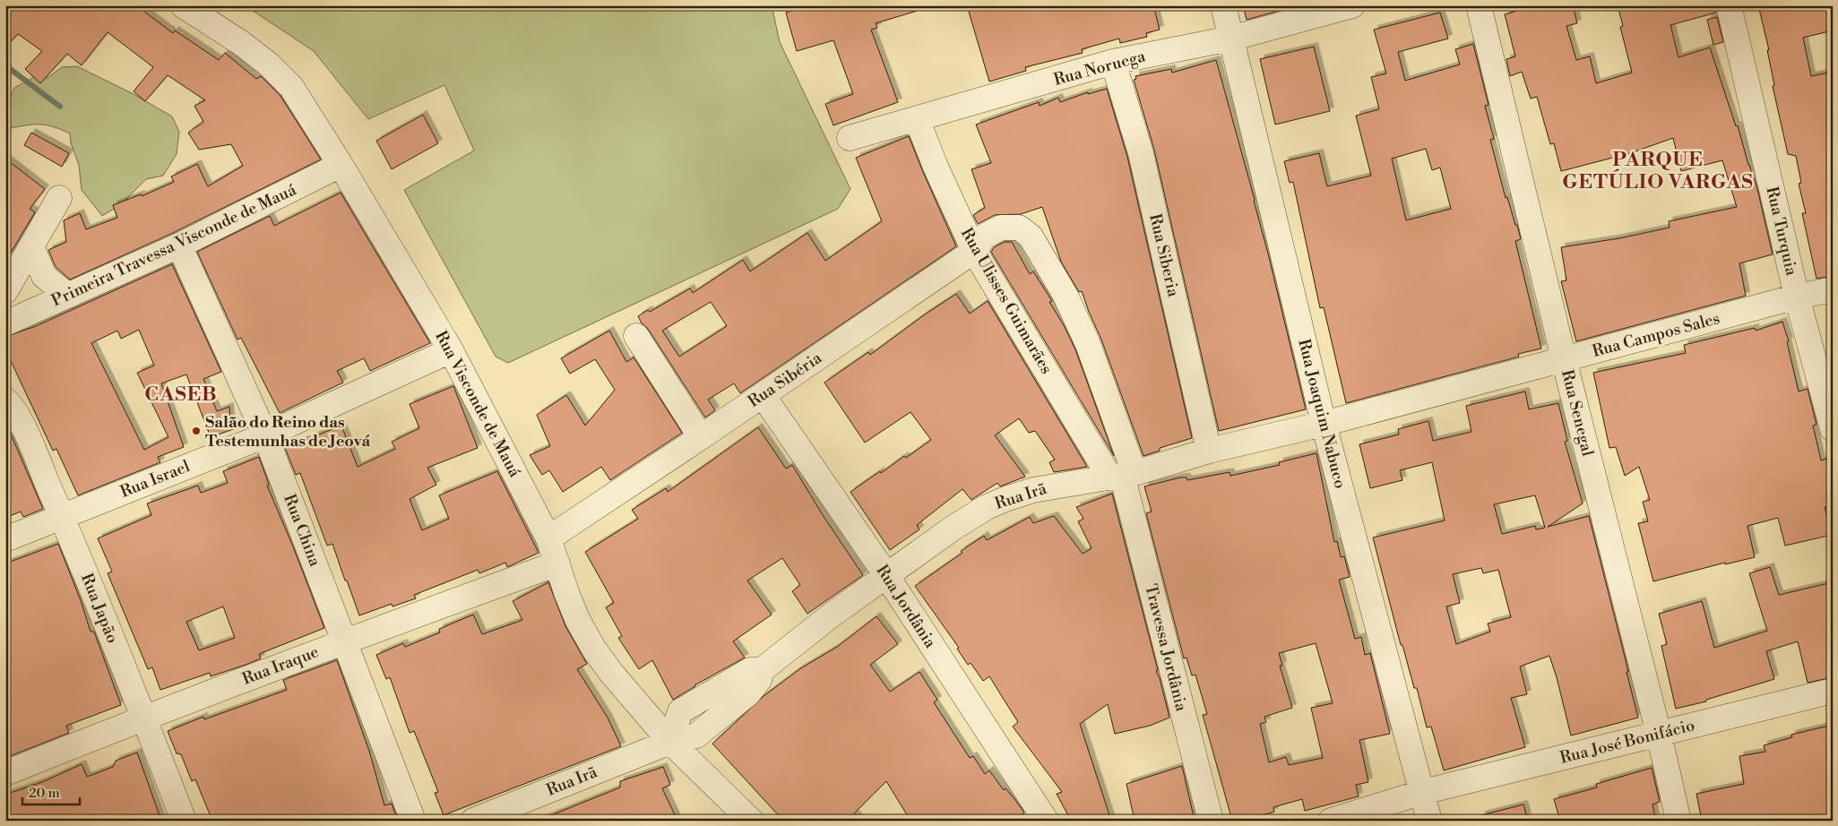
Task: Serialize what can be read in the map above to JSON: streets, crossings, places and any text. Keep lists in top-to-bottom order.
{
  "streets": {
    "street": [
      "Rua Noruega",
      "Rua Turquia",
      "Primeira Travessa Visconde de Mauá",
      "Rua Siberia",
      "Rua Ulisses Guimarães",
      "Rua Campos Sales",
      "Rua Sibéria",
      "Rua Visconde de Mauá",
      "Rua Senegal",
      "Rua Joaquim Nabuco",
      "Rua Israel",
      "Rua Irã",
      "Rua China",
      "Rua Jordânia",
      "Rua Japão",
      "Travessa Jordânia",
      "Rua Iraque",
      "Rua José Bonifácio"
    ]
  },
  "crossings": [
    ["Rua Noruega", "Rua Siberia"],
    ["Rua Noruega", "Rua Ulisses Guimarães"],
    ["Rua Noruega", "Rua Joaquim Nabuco"],
    ["Rua Turquia", "Rua Campos Sales"],
    ["Primeira Travessa Visconde de Mauá", "Rua Visconde de Mauá"],
    ["Primeira Travessa Visconde de Mauá", "Rua China"],
    ["Rua Siberia", "Rua Irã"],
    ["Rua Ulisses Guimarães", "Rua Sibéria"],
    ["Rua Ulisses Guimarães", "Rua Irã"],
    ["Rua Ulisses Guimarães", "Travessa Jordânia"],
    ["Rua Campos Sales", "Rua Senegal"],
    ["Rua Campos Sales", "Rua Joaquim Nabuco"],
    ["Rua Campos Sales", "Rua Irã"],
    ["Rua Sibéria", "Rua Visconde de Mauá"],
    ["Rua Sibéria", "Rua Irã"],
    ["Rua Sibéria", "Rua Jordânia"],
    ["Rua Sibéria", "Travessa Jordânia"],
    ["Rua Visconde de Mauá", "Rua Israel"],
    ["Rua Visconde de Mauá", "Rua Irã"],
    ["Rua Visconde de Mauá", "Rua Iraque"],
    ["Rua Senegal", "Rua José Bonifácio"],
    ["Rua Joaquim Nabuco", "Rua Irã"],
    ["Rua Joaquim Nabuco", "Rua José Bonifácio"],
    ["Rua Israel", "Rua China"],
    ["Rua Israel", "Rua Japão"],
    ["Rua Irã", "Rua Jordânia"],
    ["Rua Irã", "Travessa Jordânia"],
    ["Rua China", "Rua Iraque"],
    ["Rua Japão", "Rua Iraque"]
  ],
  "districts": ["PARQUE GETÚLIO VARGAS", "CASEB"],
  "places": ["Salão do Reino das Testemunhas de Jeová"],
  "scale_bar": "20 m"
}
